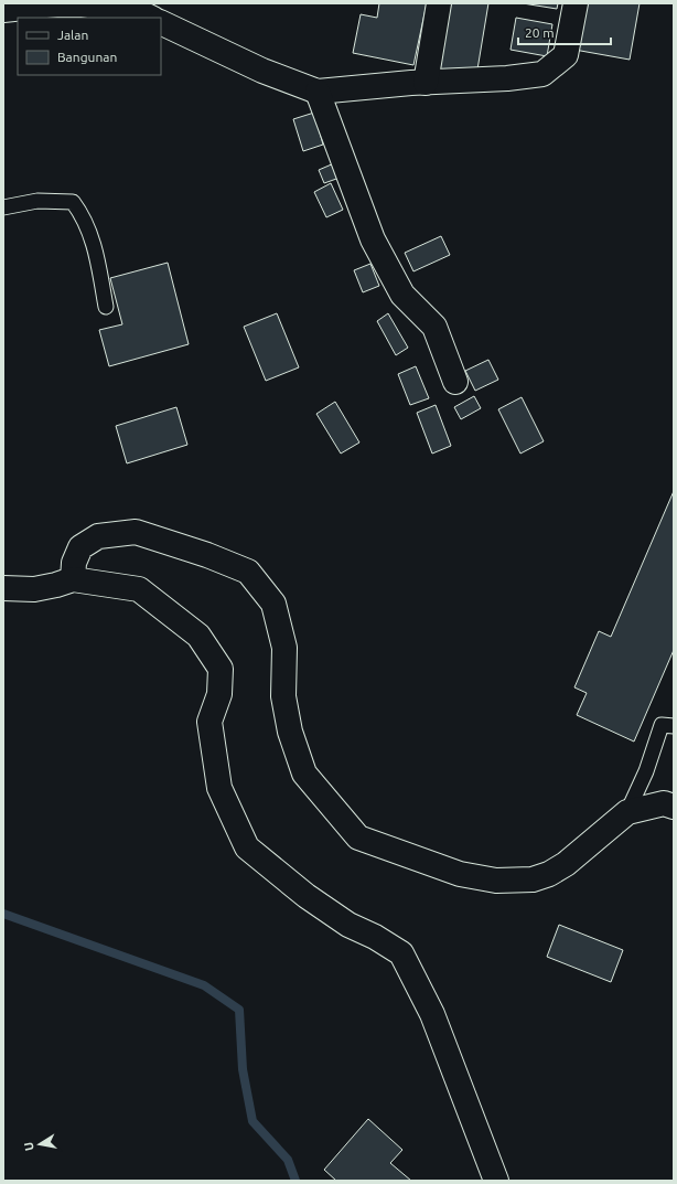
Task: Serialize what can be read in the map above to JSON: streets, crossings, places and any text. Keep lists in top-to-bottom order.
{
  "legend": ["Jalan", "Bangunan"],
  "scale_bar": "20 m",
  "north": "left"
}
